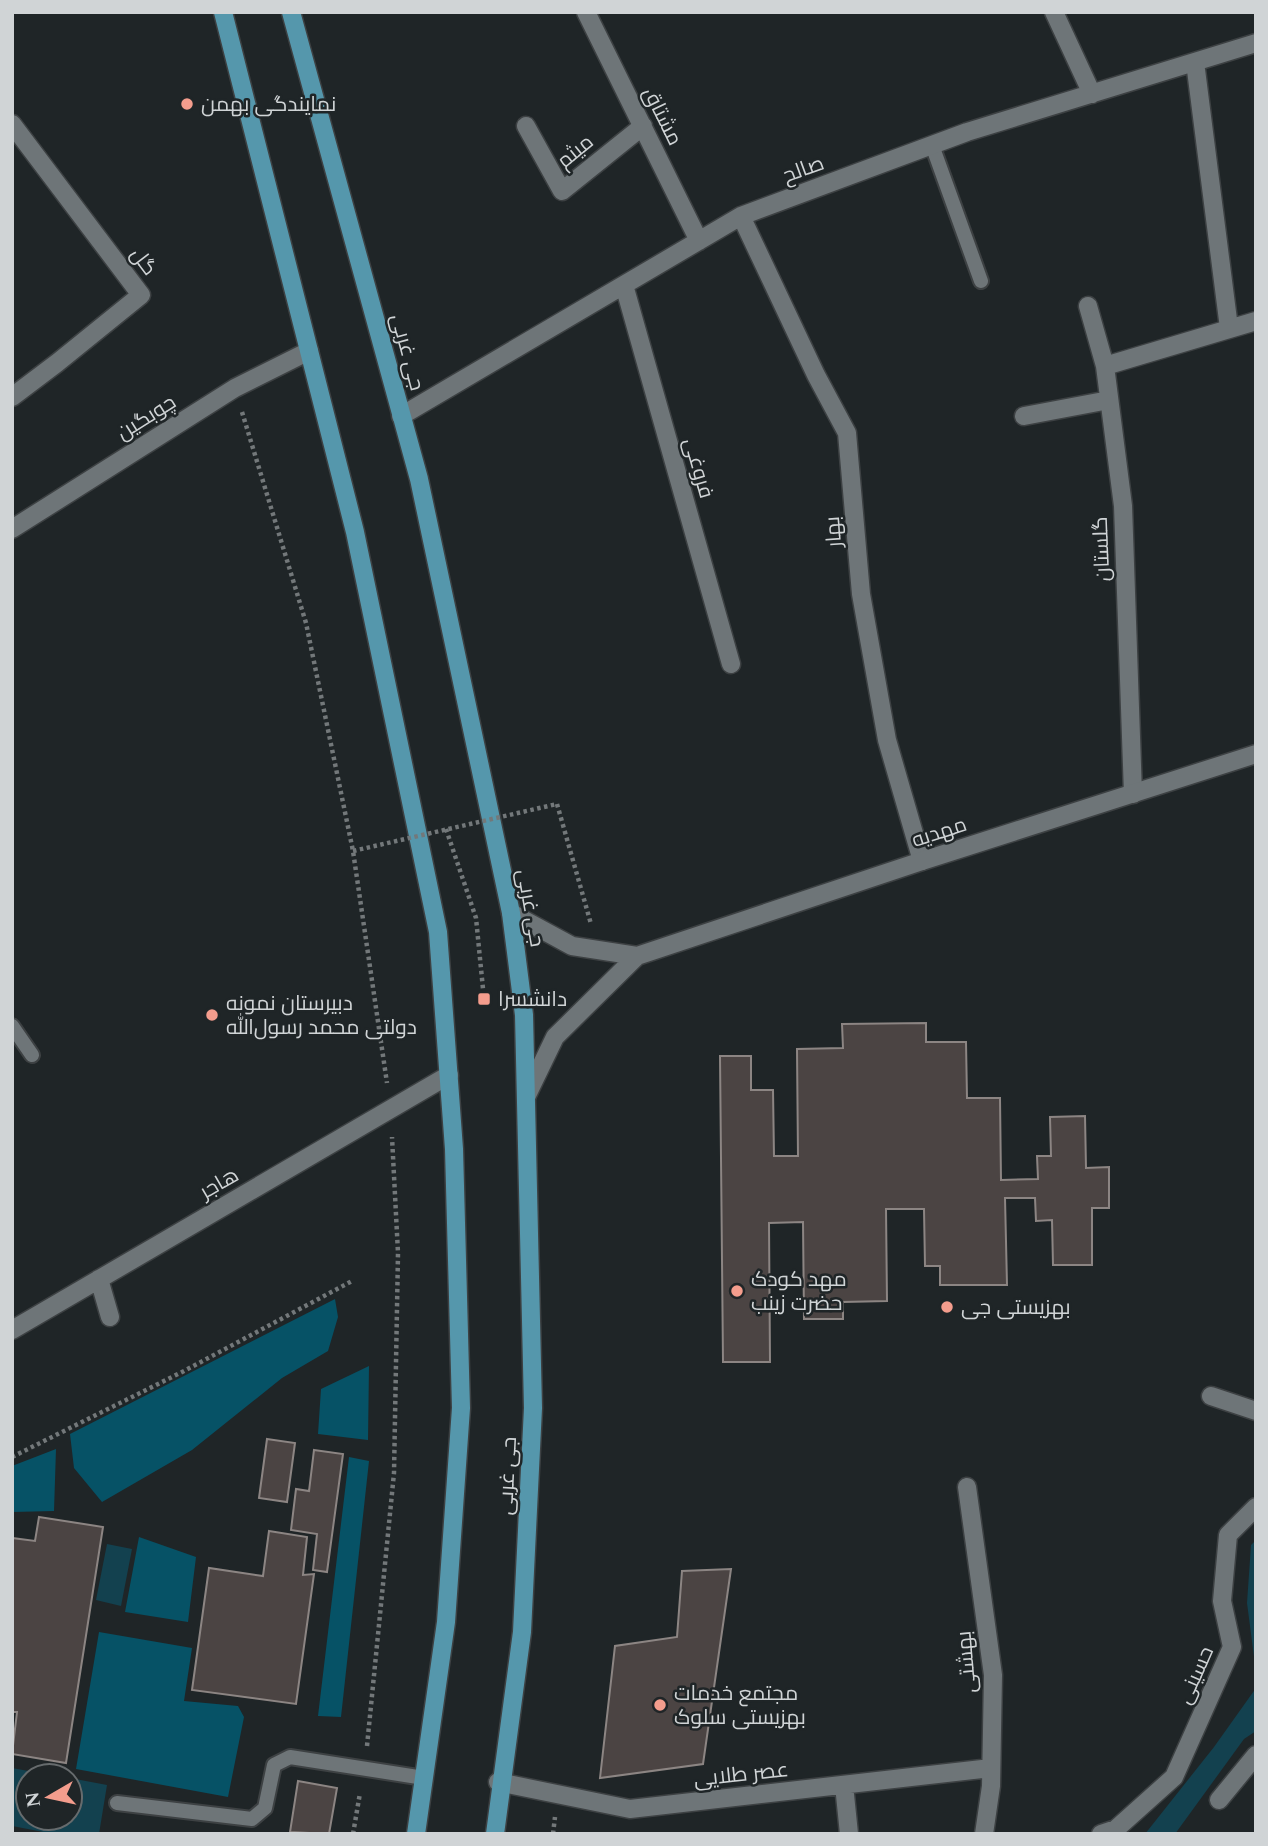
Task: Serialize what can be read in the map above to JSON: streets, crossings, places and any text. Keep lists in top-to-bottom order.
{
  "streets": {
    "main road": ["جی غربی"],
    "street": [
      "مشتاق",
      "میثم",
      "صالح",
      "گل",
      "چوبگین",
      "فروغی",
      "بهار",
      "گلستان",
      "مهدیه",
      "هاجر",
      "بهشتی",
      "حسینی",
      "عصر طلایی"
    ]
  },
  "crossings": [
    ["مشتاق", "میثم"],
    ["مشتاق", "صالح"],
    ["صالح", "جی غربی"],
    ["صالح", "فروغی"],
    ["صالح", "بهار"],
    ["جی غربی", "عصر طلایی"],
    ["بهار", "مهدیه"],
    ["گلستان", "مهدیه"],
    ["بهشتی", "عصر طلایی"]
  ],
  "places": {
    "other": [
      "نمایندگی بهمن",
      "دبیرستان نمونه دولتی محمد رسول‌الله",
      "مهد کودک حضرت زینب",
      "بهزیستی جی",
      "مجتمع خدمات بهزیستی سلوک"
    ],
    "transit": ["دانشسرا"]
  },
  "north": "left"
}
